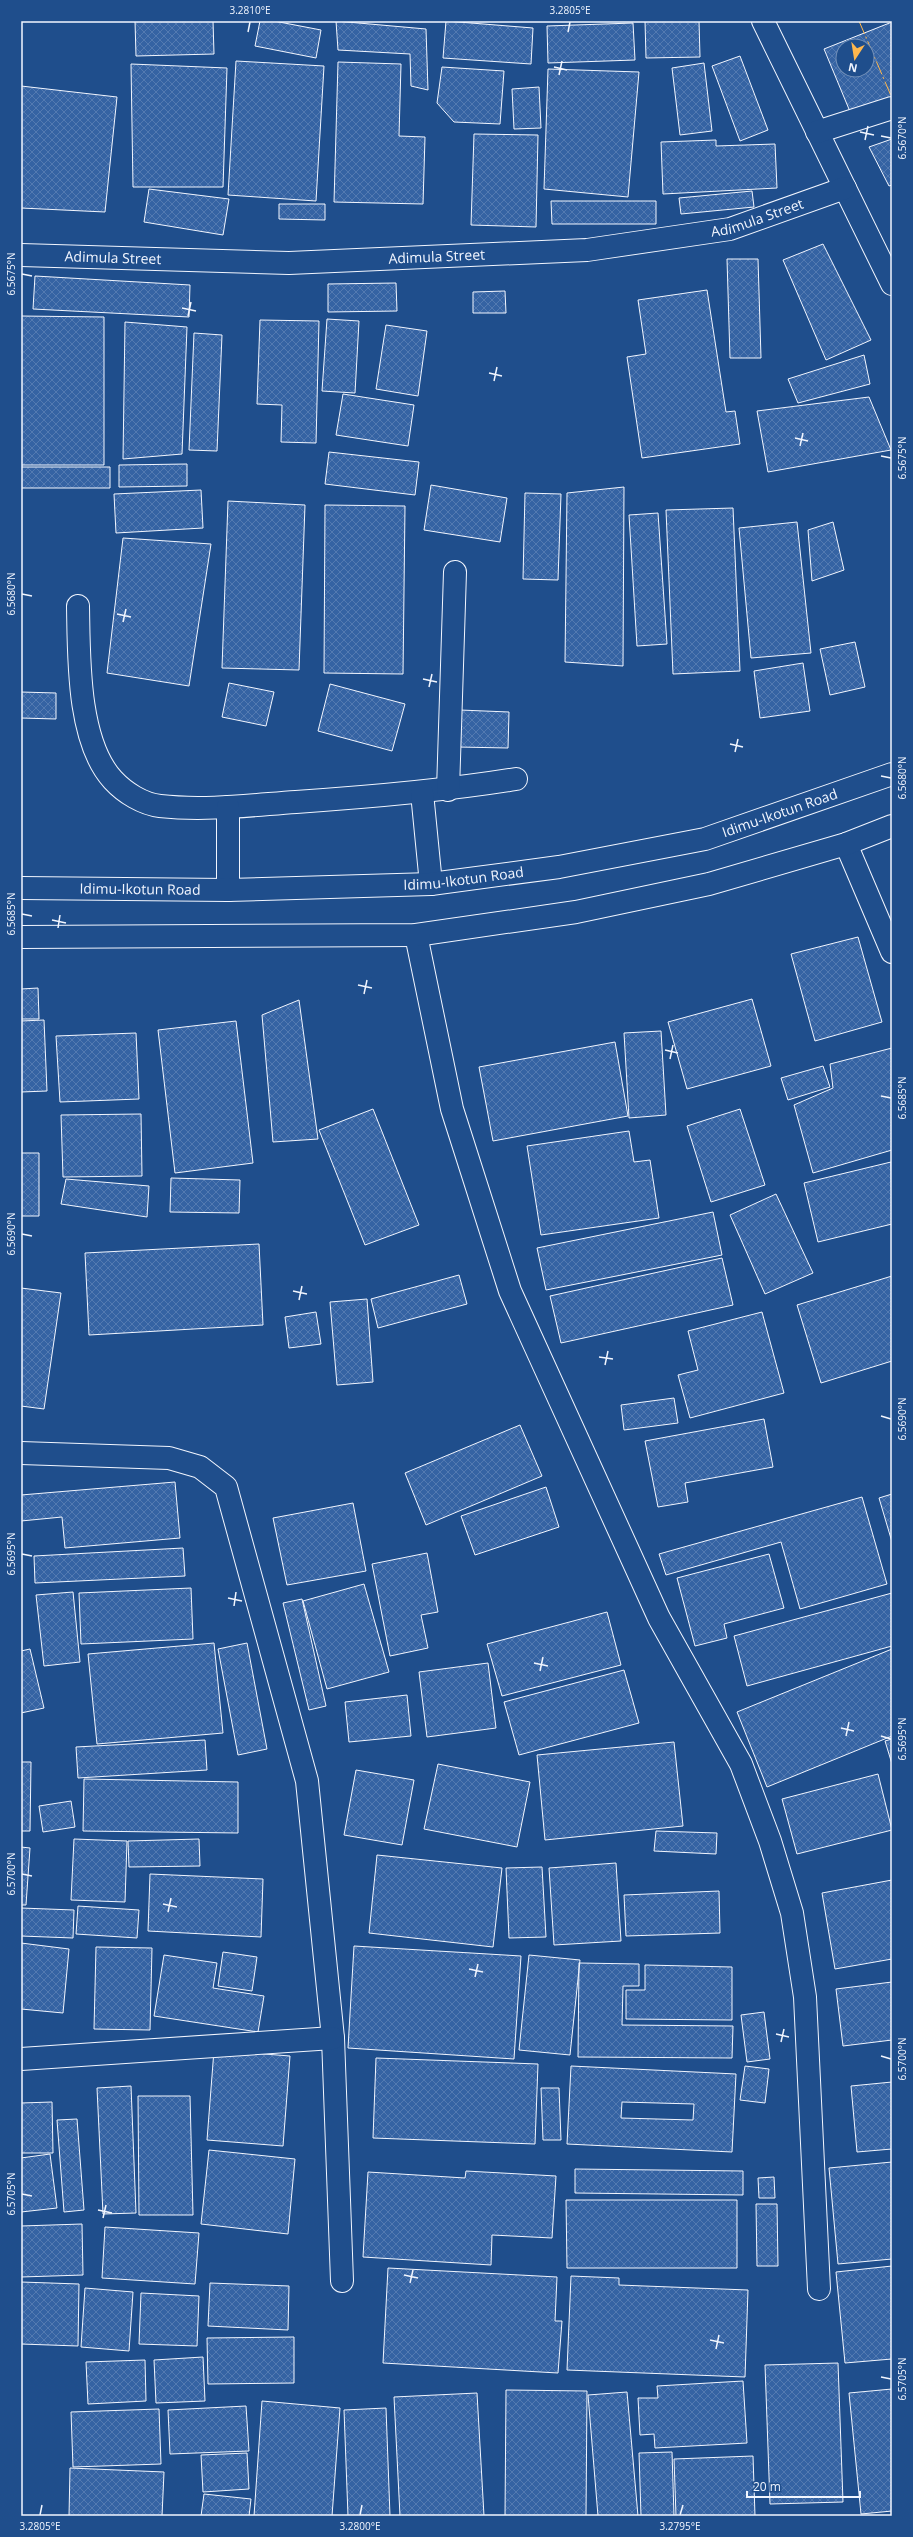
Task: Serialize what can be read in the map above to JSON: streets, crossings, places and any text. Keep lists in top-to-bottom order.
{
  "streets": {
    "street": ["Adimula Street", "Idimu-Ikotun Road"]
  },
  "scale_bar": "20 m",
  "north": "bottom",
  "coordinates": [
    "3.2810°E",
    "3.2805°E",
    "6.5670°N",
    "6.5675°N",
    "6.5680°N",
    "6.5685°N",
    "6.5690°N",
    "6.5695°N",
    "6.5700°N",
    "6.5705°N",
    "3.2800°E",
    "3.2795°E"
  ]
}
